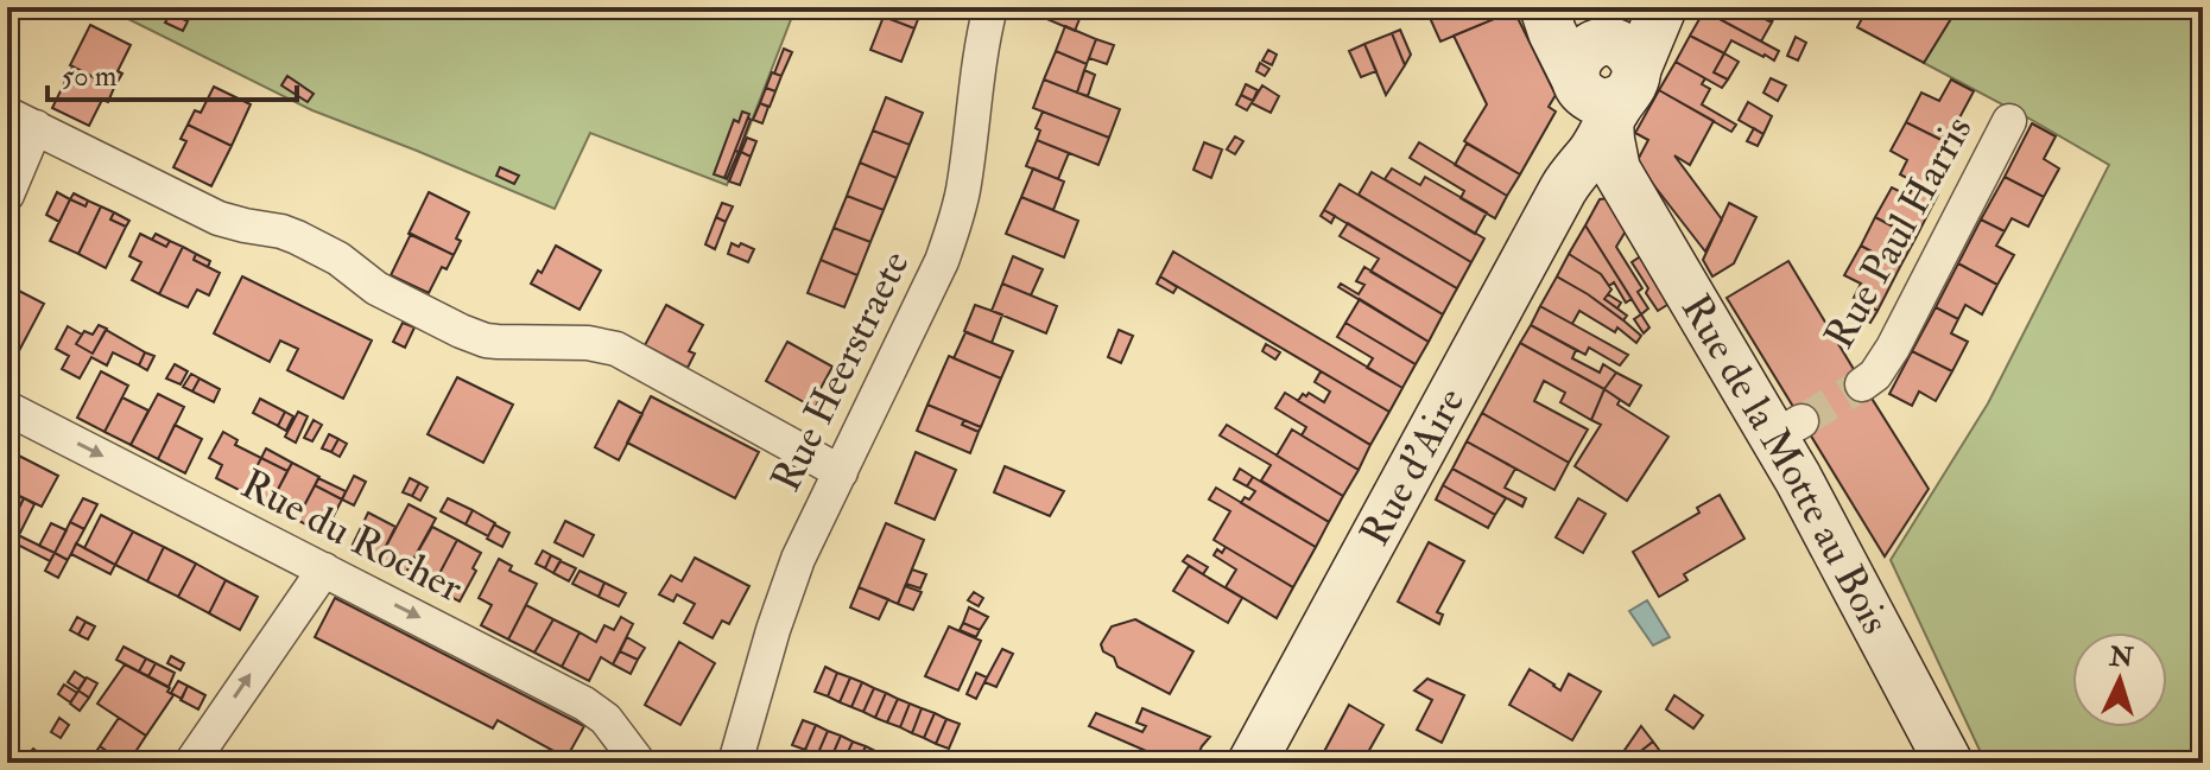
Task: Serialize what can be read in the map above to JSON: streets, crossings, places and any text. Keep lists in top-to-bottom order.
{
  "streets": {
    "street": [
      "Rue Paul Harris",
      "Rue Heerstraete",
      "Rue de la Motte au Bois",
      "Rue d'Aire",
      "Rue du Rocher"
    ]
  },
  "crossings": [
    ["Rue de la Motte au Bois", "Rue d'Aire"]
  ],
  "scale_bar": "50 m",
  "north": "top"
}
